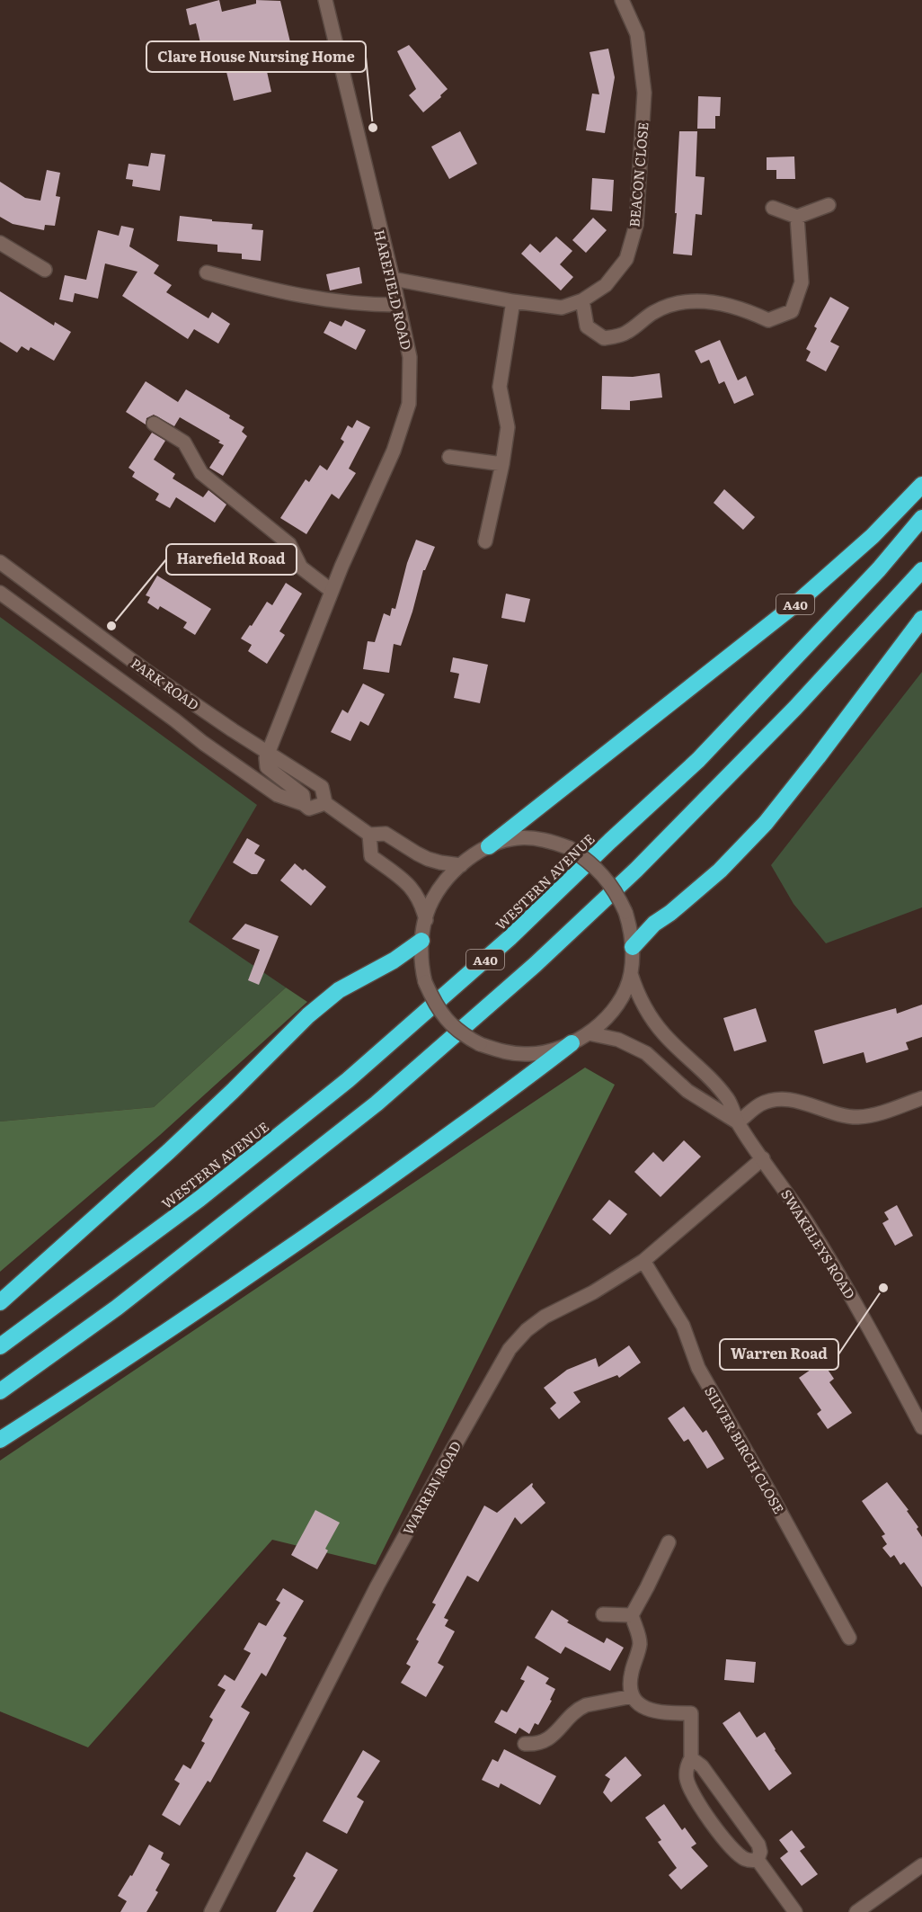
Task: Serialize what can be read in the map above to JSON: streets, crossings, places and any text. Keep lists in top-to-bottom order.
{
  "streets": {
    "highway": ["A40", "WESTERN AVENUE"],
    "street": [
      "BEACON CLOSE",
      "HAREFIELD ROAD",
      "PARK ROAD",
      "SWAKELEYS ROAD",
      "SILVER BIRCH CLOSE",
      "WARREN ROAD"
    ]
  },
  "crossings": [
    ["BEACON CLOSE", "HAREFIELD ROAD"],
    ["HAREFIELD ROAD", "PARK ROAD"],
    ["SWAKELEYS ROAD", "WARREN ROAD"],
    ["SILVER BIRCH CLOSE", "WARREN ROAD"]
  ],
  "places": ["Clare House Nursing Home", "Harefield Road", "Warren Road"]
}
